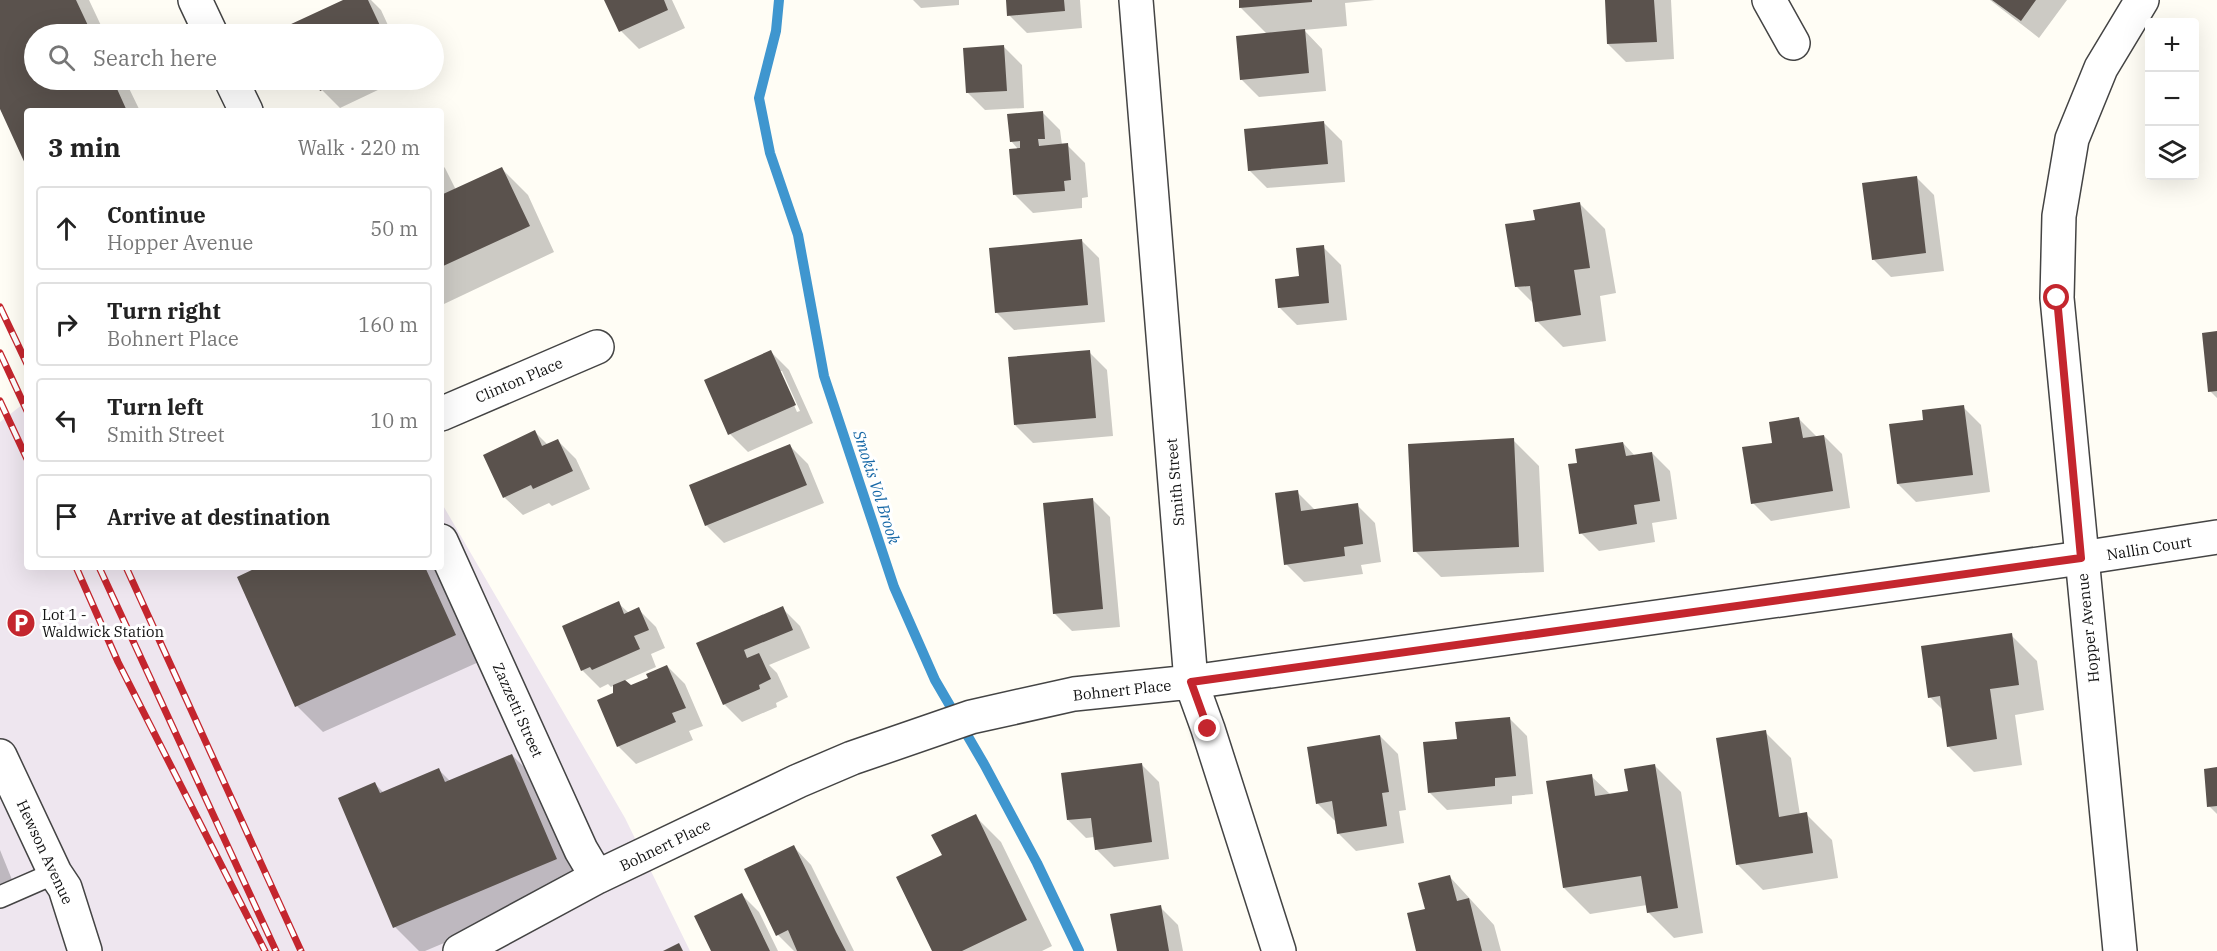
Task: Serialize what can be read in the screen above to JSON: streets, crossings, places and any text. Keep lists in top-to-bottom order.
{
  "streets": {
    "street": [
      "Clinton Place",
      "Smith Street",
      "Nallin Court",
      "Hopper Avenue",
      "Bohnert Place",
      "Zazzetti Street",
      "Hewson Avenue"
    ]
  },
  "crossings": [
    ["Smith Street", "Bohnert Place"],
    ["Nallin Court", "Hopper Avenue"],
    ["Nallin Court", "Bohnert Place"],
    ["Hopper Avenue", "Bohnert Place"],
    ["Bohnert Place", "Zazzetti Street"]
  ],
  "water": ["Smokis Vol Brook"],
  "places": {
    "parking": ["Lot 1 - Waldwick Station"]
  },
  "page": {
    "map_buttons": ["+", "−"],
    "search": "Search here",
    "heading": ["3 min", "Walk · 220 m"],
    "list": [
      ["Continue", "Hopper Avenue", "50 m"],
      ["Turn right", "Bohnert Place", "160 m"],
      ["Turn left", "Smith Street", "10 m"],
      "Arrive at destination"
    ]
  }
}
